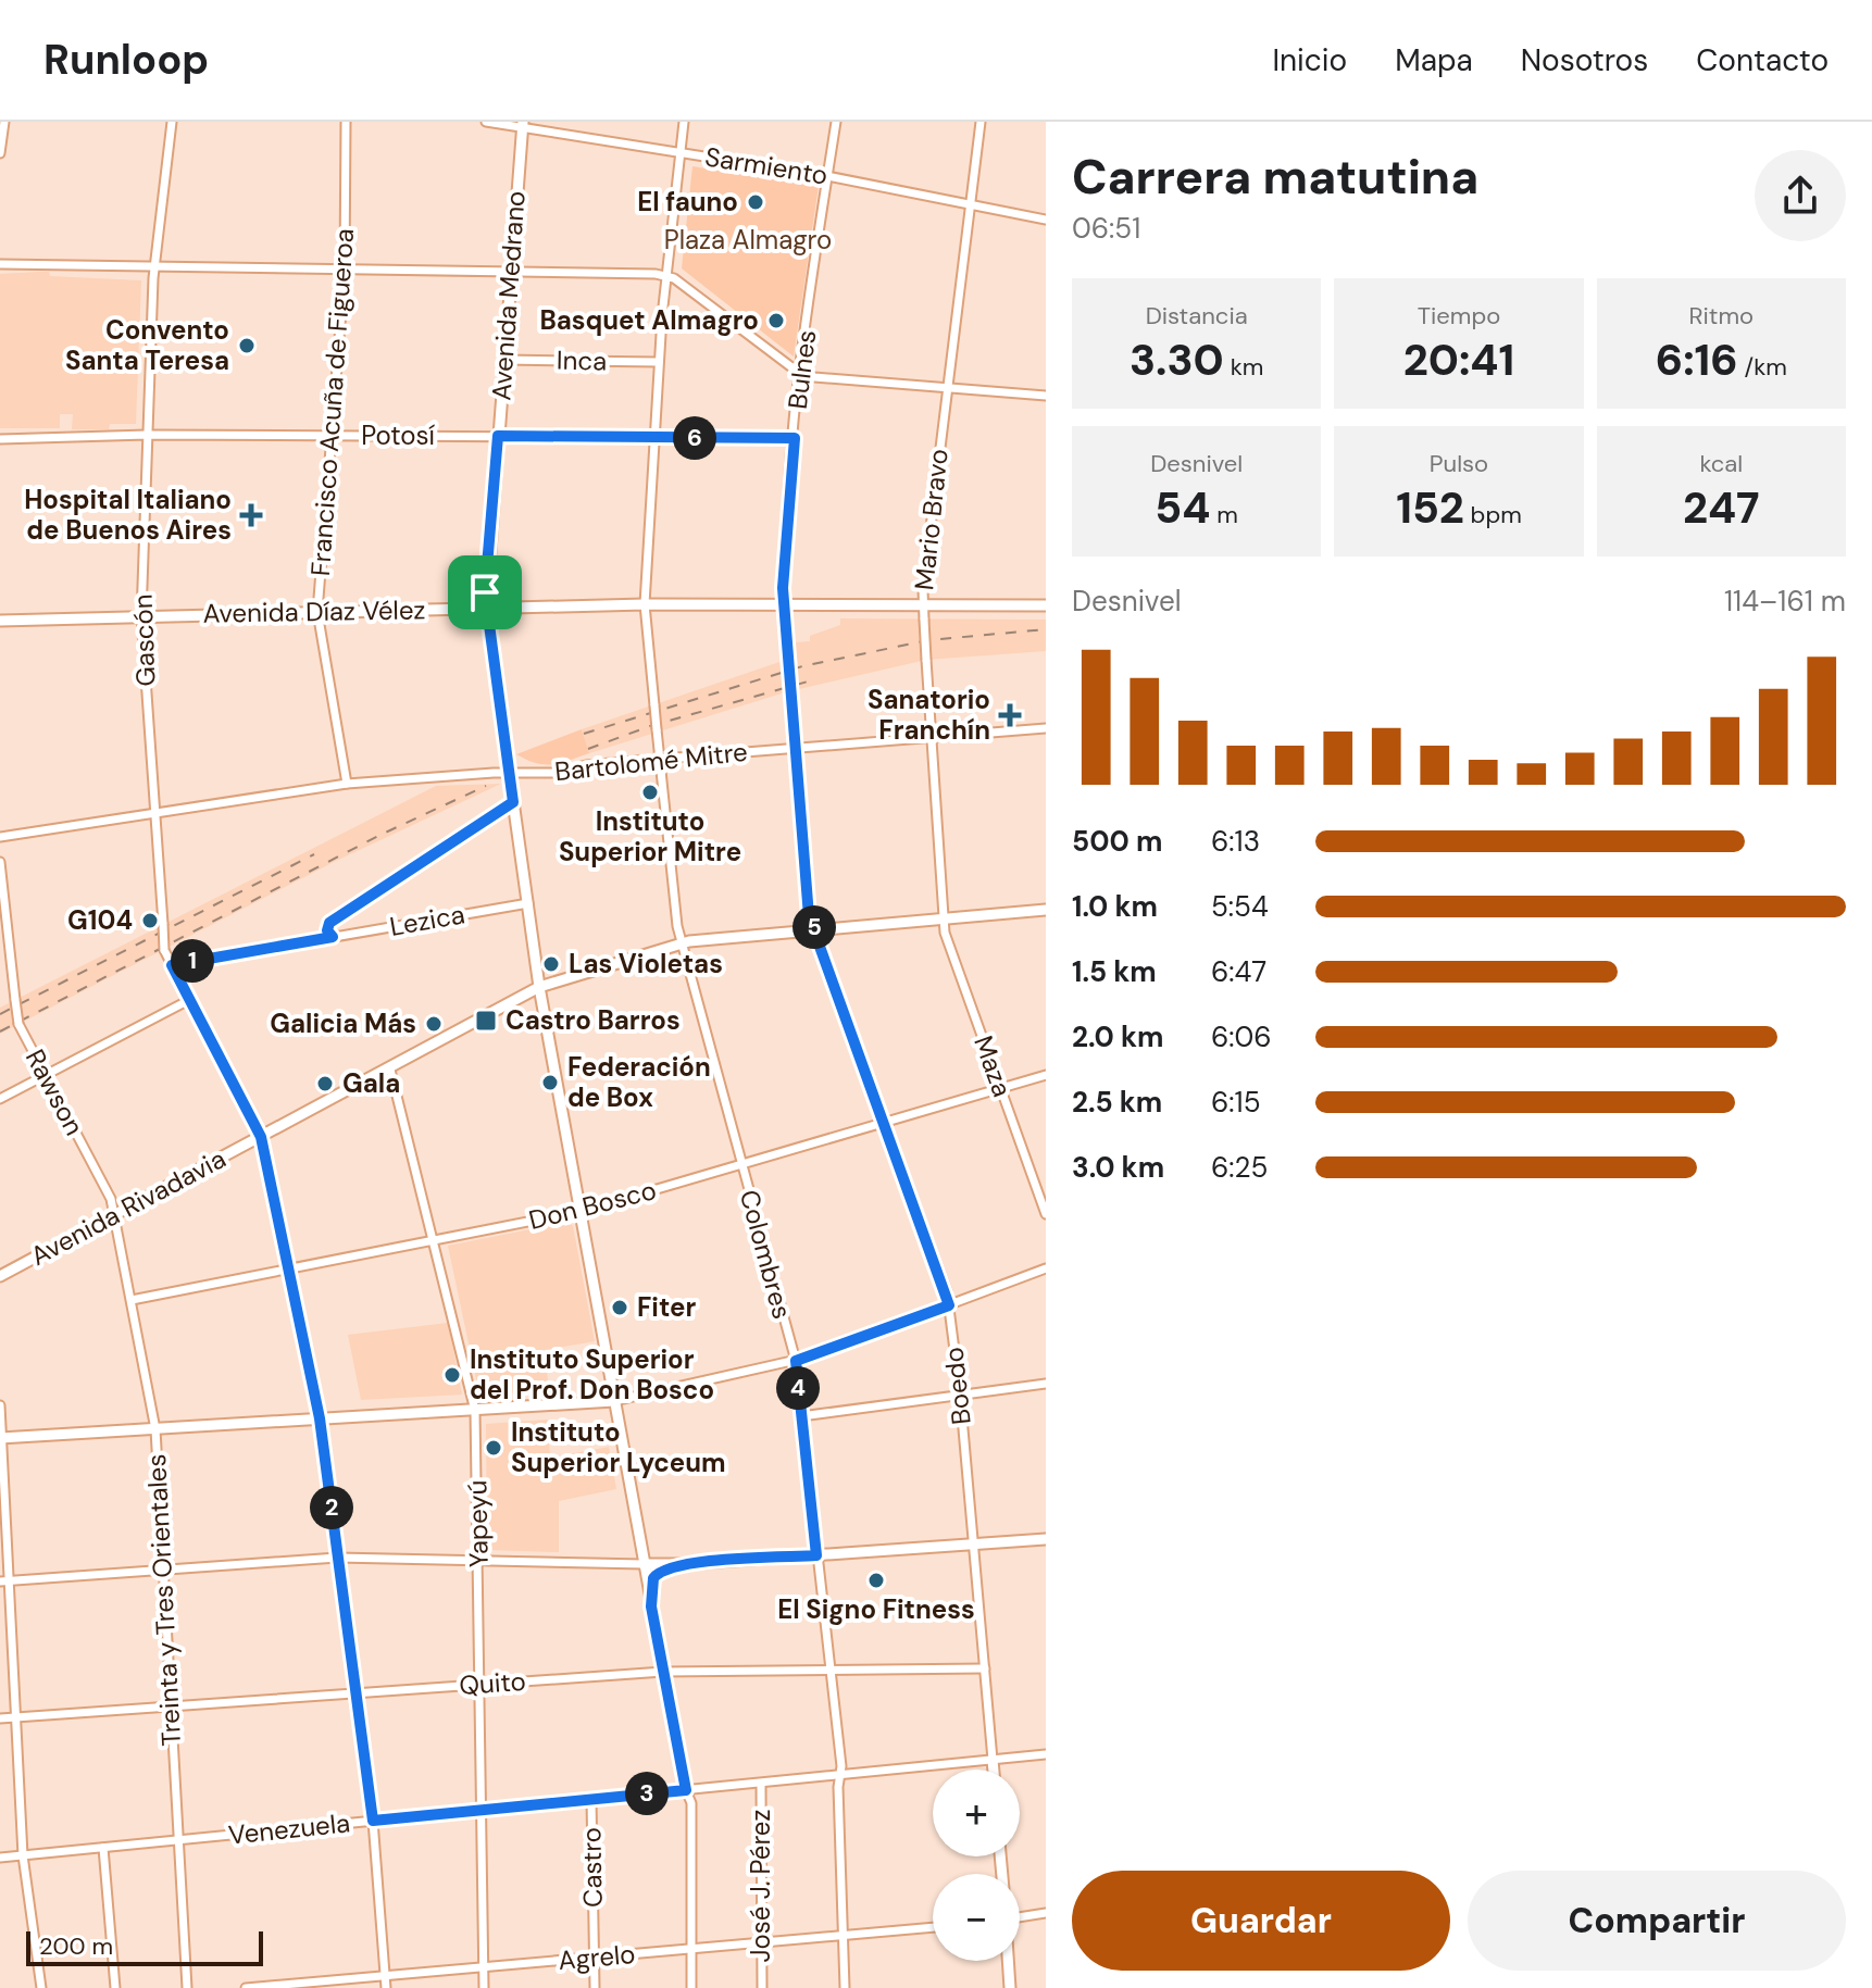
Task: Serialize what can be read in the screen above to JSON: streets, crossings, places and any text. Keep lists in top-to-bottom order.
{
  "streets": {
    "main road": ["Avenida Medrano", "Avenida Díaz Vélez", "Avenida Rivadavia"],
    "street": [
      "Sarmiento",
      "Inca",
      "Bulnes",
      "Francisco Acuña de Figueroa",
      "Potosí",
      "Mario Bravo",
      "Gascón",
      "Bartolomé Mitre",
      "Lezica",
      "Maza",
      "Rawson",
      "Don Bosco",
      "Colombres",
      "Boedo",
      "Yapeyú",
      "Treinta y Tres Orientales",
      "Quito",
      "Venezuela",
      "Castro",
      "José J. Pérez",
      "Agrelo"
    ]
  },
  "crossings": [
    ["Sarmiento", "Avenida Medrano"],
    ["Sarmiento", "Bulnes"],
    ["Sarmiento", "Mario Bravo"],
    ["Sarmiento", "Colombres"],
    ["Avenida Medrano", "Inca"],
    ["Avenida Medrano", "Potosí"],
    ["Avenida Medrano", "Avenida Díaz Vélez"],
    ["Avenida Medrano", "Bartolomé Mitre"],
    ["Avenida Medrano", "Lezica"],
    ["Avenida Medrano", "Don Bosco"],
    ["Avenida Medrano", "Avenida Rivadavia"],
    ["Avenida Medrano", "Quito"],
    ["Avenida Medrano", "Venezuela"],
    ["Inca", "Colombres"],
    ["Bulnes", "Potosí"],
    ["Bulnes", "Avenida Díaz Vélez"],
    ["Bulnes", "Bartolomé Mitre"],
    ["Bulnes", "Avenida Rivadavia"],
    ["Bulnes", "Boedo"],
    ["Francisco Acuña de Figueroa", "Potosí"],
    ["Francisco Acuña de Figueroa", "Avenida Díaz Vélez"],
    ["Francisco Acuña de Figueroa", "Bartolomé Mitre"],
    ["Potosí", "Gascón"],
    ["Potosí", "Colombres"],
    ["Mario Bravo", "Avenida Díaz Vélez"],
    ["Mario Bravo", "Bartolomé Mitre"],
    ["Mario Bravo", "Maza"],
    ["Mario Bravo", "Avenida Rivadavia"],
    ["Avenida Díaz Vélez", "Gascón"],
    ["Avenida Díaz Vélez", "Colombres"],
    ["Gascón", "Bartolomé Mitre"],
    ["Gascón", "Lezica"],
    ["Gascón", "Don Bosco"],
    ["Gascón", "Avenida Rivadavia"],
    ["Gascón", "Quito"],
    ["Gascón", "Venezuela"],
    ["Gascón", "Agrelo"],
    ["Bartolomé Mitre", "Colombres"],
    ["Maza", "Don Bosco"],
    ["Maza", "Avenida Rivadavia"],
    ["Rawson", "Avenida Rivadavia"],
    ["Rawson", "Treinta y Tres Orientales"],
    ["Don Bosco", "Colombres"],
    ["Don Bosco", "Boedo"],
    ["Don Bosco", "Yapeyú"],
    ["Don Bosco", "Treinta y Tres Orientales"],
    ["Avenida Rivadavia", "Colombres"],
    ["Avenida Rivadavia", "Boedo"],
    ["Avenida Rivadavia", "Yapeyú"],
    ["Avenida Rivadavia", "Treinta y Tres Orientales"],
    ["Colombres", "Quito"],
    ["Colombres", "Venezuela"],
    ["Colombres", "Agrelo"],
    ["Boedo", "Quito"],
    ["Boedo", "Venezuela"],
    ["Yapeyú", "Quito"],
    ["Yapeyú", "Venezuela"],
    ["Yapeyú", "Agrelo"],
    ["Treinta y Tres Orientales", "Quito"],
    ["Treinta y Tres Orientales", "Venezuela"],
    ["Venezuela", "Castro"],
    ["Venezuela", "José J. Pérez"],
    ["Castro", "Agrelo"],
    ["José J. Pérez", "Agrelo"]
  ],
  "parks": ["Plaza Almagro"],
  "places": {
    "other": [
      "El fauno",
      "Basquet Almagro",
      "Convento Santa Teresa",
      "Instituto Superior Mitre",
      "G104",
      "Las Violetas",
      "Galicia Más",
      "Federación de Box",
      "Gala",
      "Fiter",
      "Instituto Superior del Prof. Don Bosco",
      "Instituto Superior Lyceum",
      "El Signo Fitness"
    ],
    "health": ["Hospital Italiano de Buenos Aires", "Sanatorio Franchín"],
    "transit": ["Castro Barros"]
  },
  "scale_bar": "200 m",
  "page": {
    "header": "Runloop",
    "nav": [
      "Inicio",
      "Mapa",
      "Nosotros",
      "Contacto"
    ],
    "heading": ["Carrera matutina", "06:51"],
    "stats": [
      ["Distancia", "3.30 km"],
      ["Tiempo", "20:41"],
      ["Ritmo", "6:16 /km"],
      ["Desnivel", "54 m"],
      ["Pulso", "152 bpm"],
      ["kcal", "247"]
    ],
    "pins": [
      "6",
      "5",
      "1",
      "4",
      "2",
      "3"
    ],
    "chart": ["Desnivel", "114–161 m"],
    "list": [
      {
        "name": "500 m",
        "note": "6:13"
      },
      {
        "name": "1.0 km",
        "note": "5:54"
      },
      {
        "name": "1.5 km",
        "note": "6:47"
      },
      {
        "name": "2.0 km",
        "note": "6:06"
      },
      {
        "name": "2.5 km",
        "note": "6:15"
      },
      {
        "name": "3.0 km",
        "note": "6:25"
      }
    ],
    "map_buttons": ["+", "−"],
    "buttons": ["Guardar", "Compartir"],
    "scale": "200 m"
  }
}
